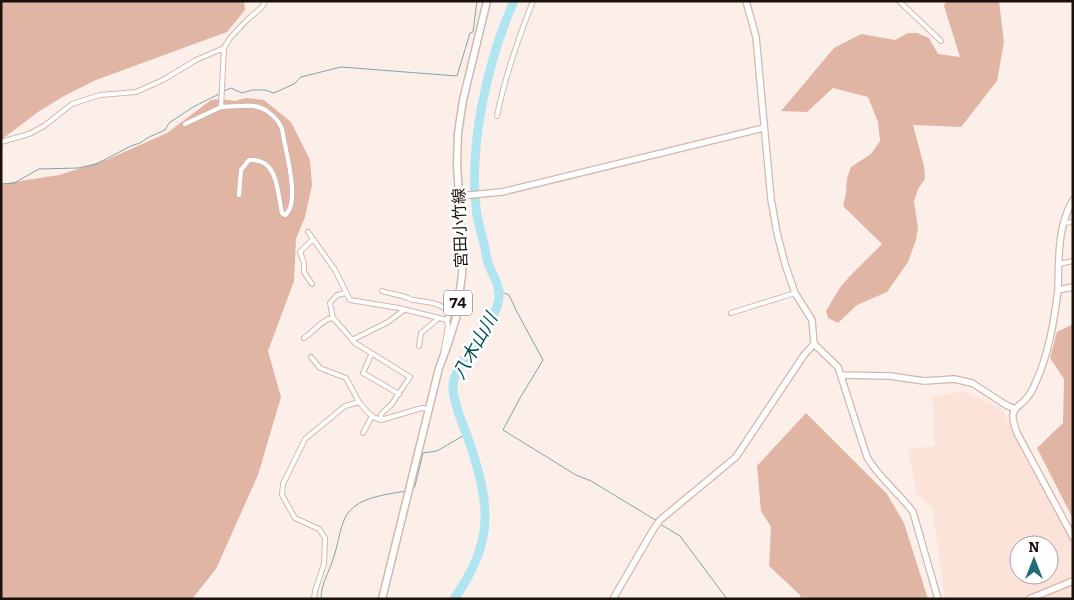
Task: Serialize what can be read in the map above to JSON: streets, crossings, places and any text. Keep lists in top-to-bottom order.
{
  "streets": {
    "main road": ["宮田小竹線", "74"]
  },
  "water": ["八木山川"],
  "north": "top"
}
